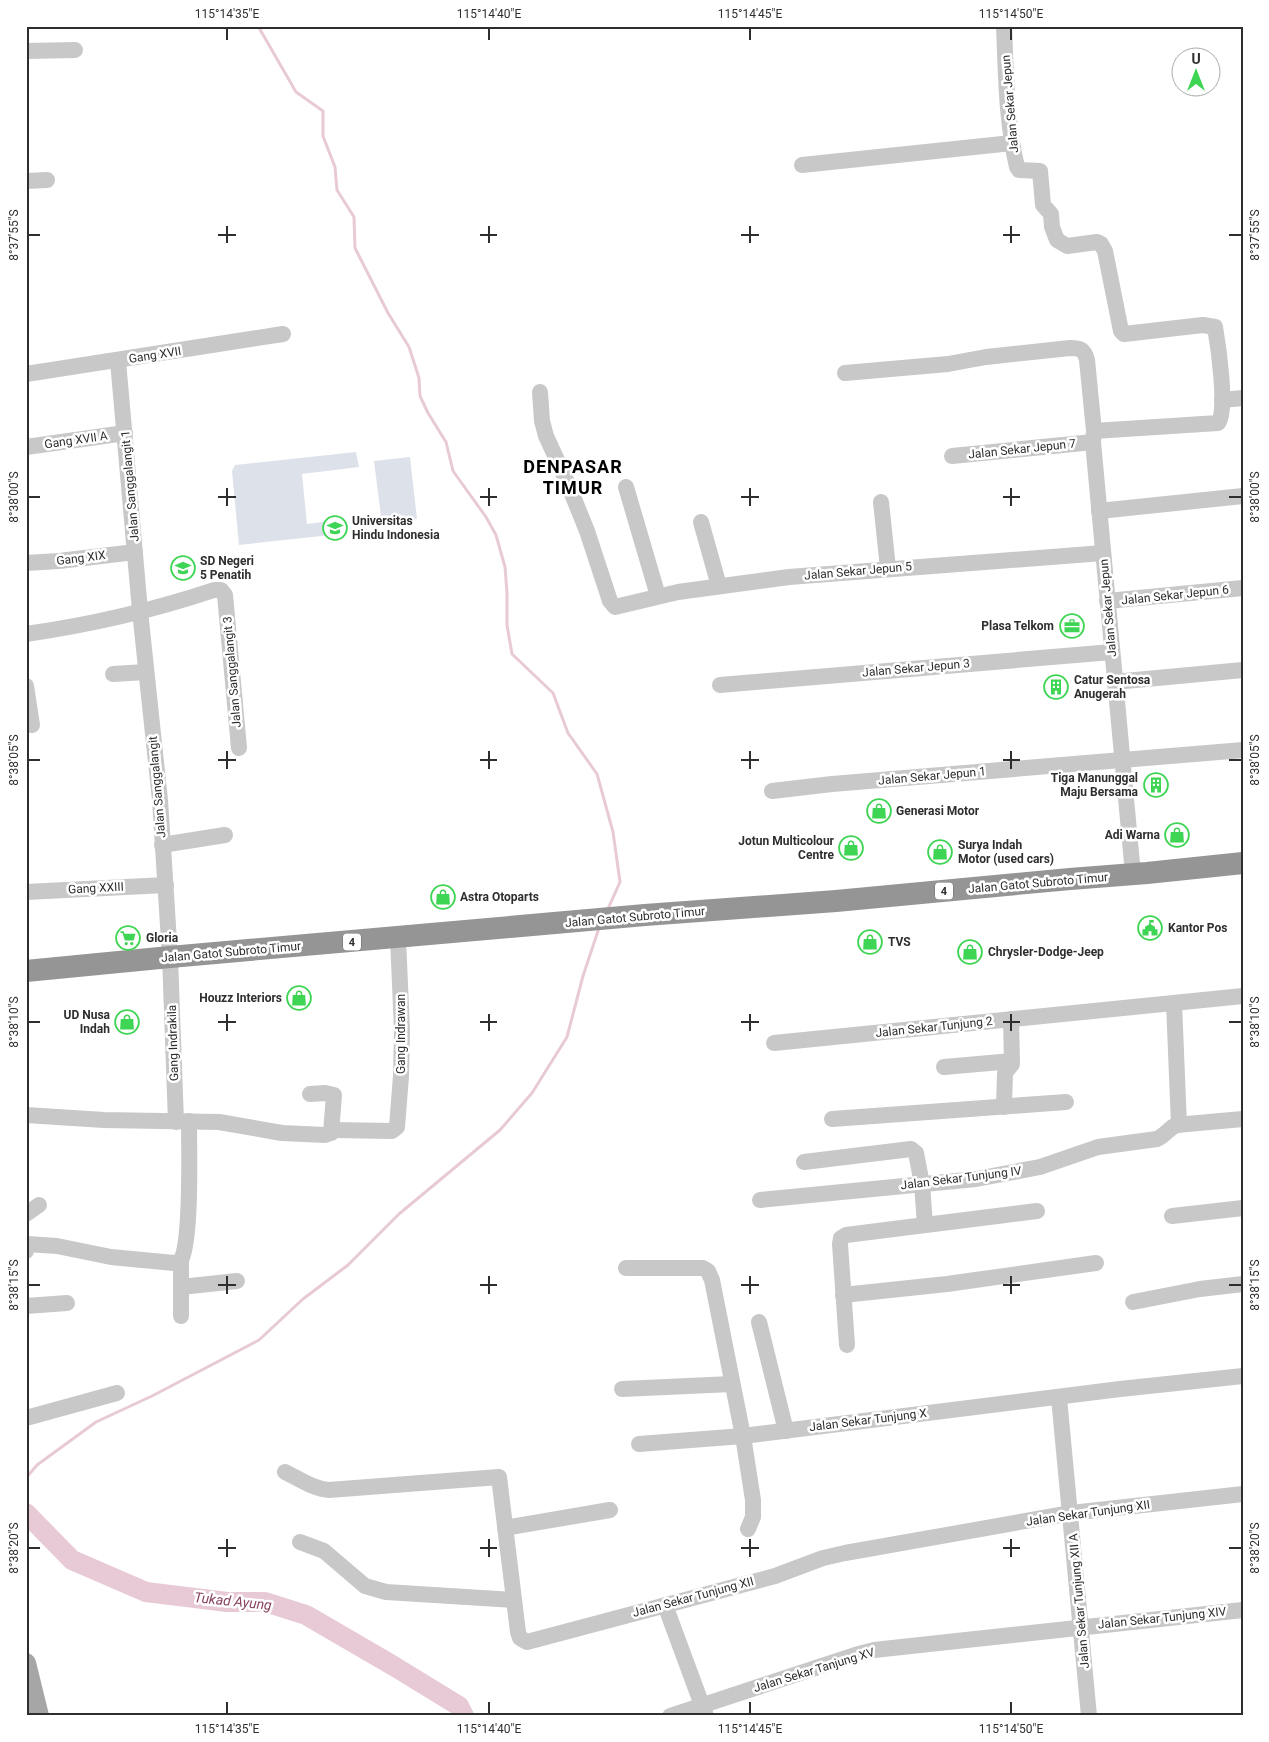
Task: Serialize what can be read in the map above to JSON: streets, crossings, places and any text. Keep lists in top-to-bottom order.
{
  "streets": {
    "highway": ["Jalan Gatot Subroto Timur", "4"],
    "street": [
      "Jalan Sekar Jepun",
      "Gang XVII",
      "Gang XVII A",
      "Jalan Sekar Jepun 7",
      "Jalan Sanggalangit 1",
      "Gang XIX",
      "Jalan Sekar Jepun 5",
      "Jalan Sekar Jepun 6",
      "Jalan Sekar Jepun 3",
      "Jalan Sanggalangit 3",
      "Jalan Sekar Jepun 1",
      "Jalan Sanggalangit",
      "Gang XXIII",
      "Jalan Sekar Tunjung 2",
      "Gang Indrawan",
      "Gang Indrakila",
      "Jalan Sekar Tunjung IV",
      "Jalan Sekar Tunjung X",
      "Jalan Sekar Tunjung XII",
      "Jalan Sekar Tunjung XII A",
      "Jalan Sekar Tunjung XIV",
      "Jalan Sekar Tanjung XV"
    ]
  },
  "crossings": [
    ["Jalan Sekar Jepun", "Jalan Sekar Jepun 7"],
    ["Jalan Sekar Jepun", "Jalan Sekar Jepun 5"],
    ["Jalan Sekar Jepun", "Jalan Sekar Jepun 6"],
    ["Jalan Sekar Jepun", "Jalan Sekar Jepun 3"],
    ["Jalan Sekar Jepun", "Jalan Sekar Jepun 1"],
    ["Jalan Sekar Jepun", "Jalan Gatot Subroto Timur"],
    ["Gang XVII", "Jalan Sanggalangit 1"],
    ["Gang XVII A", "Jalan Sanggalangit 1"],
    ["Jalan Sanggalangit 1", "Gang XIX"],
    ["Jalan Sanggalangit 1", "Jalan Sanggalangit 3"],
    ["Jalan Sanggalangit 1", "Jalan Sanggalangit"],
    ["Jalan Sanggalangit 3", "Jalan Sanggalangit"],
    ["Jalan Sanggalangit", "Jalan Gatot Subroto Timur"],
    ["Jalan Sanggalangit", "Gang XXIII"],
    ["Jalan Sanggalangit", "Gang Indrakila"],
    ["Jalan Gatot Subroto Timur", "Gang Indrawan"],
    ["Jalan Gatot Subroto Timur", "Gang Indrakila"],
    ["Jalan Sekar Tunjung X", "Jalan Sekar Tunjung XII A"],
    ["Jalan Sekar Tunjung XII", "Jalan Sekar Tunjung XII A"],
    ["Jalan Sekar Tunjung XII A", "Jalan Sekar Tunjung XIV"],
    ["Jalan Sekar Tunjung XII A", "Jalan Sekar Tanjung XV"],
    ["Jalan Sekar Tunjung XIV", "Jalan Sekar Tanjung XV"]
  ],
  "districts": ["DENPASAR TIMUR"],
  "water": ["Tukad Ayung"],
  "places": {
    "school or university": ["Universitas Hindu Indonesia", "SD Negeri 5 Penatih"],
    "office": ["Plasa Telkom"],
    "building": ["Catur Sentosa Anugerah", "Tiga Manunggal Maju Bersama"],
    "shop": [
      "Generasi Motor",
      "Adi Warna",
      "Jotun Multicolour Centre",
      "Surya Indah Motor (used cars)",
      "Astra Otoparts",
      "TVS",
      "Chrysler-Dodge-Jeep",
      "Houzz Interiors",
      "UD Nusa Indah"
    ],
    "public building": ["Kantor Pos"],
    "supermarket": ["Gloria"]
  },
  "north": "top",
  "coordinates": [
    "115°14'35\"E",
    "115°14'40\"E",
    "115°14'45\"E",
    "115°14'50\"E",
    "8°37'55\"S",
    "8°38'00\"S",
    "8°38'05\"S",
    "8°38'10\"S",
    "8°38'15\"S",
    "8°38'20\"S"
  ]
}
